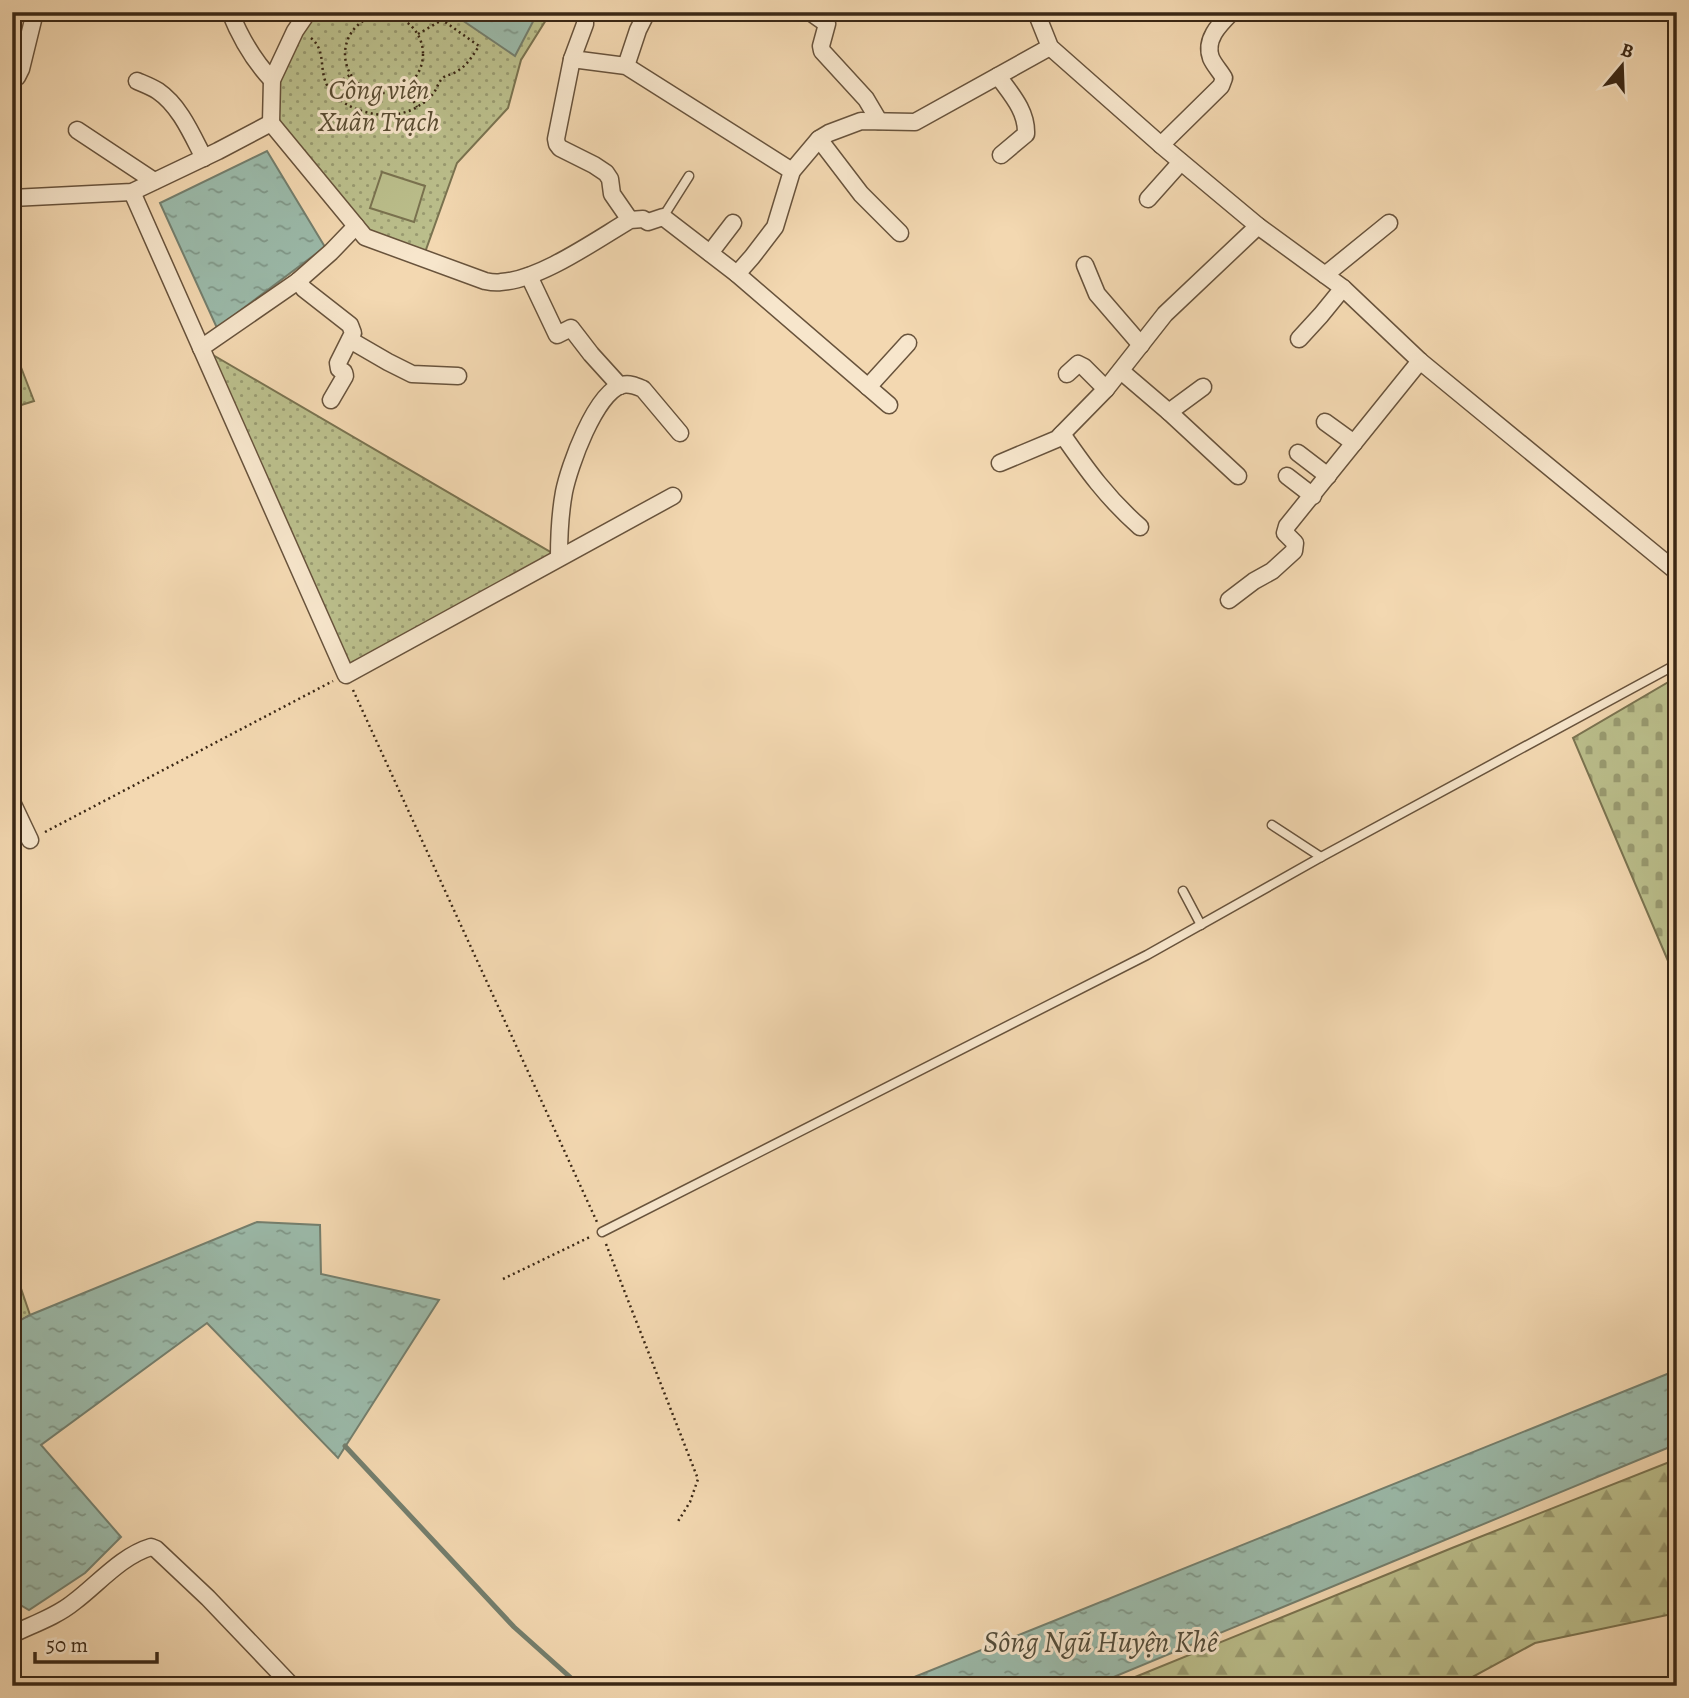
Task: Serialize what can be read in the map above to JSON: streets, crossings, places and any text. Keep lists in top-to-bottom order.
{
  "water": ["Sông Ngũ Huyện Khê"],
  "parks": ["Công viên Xuân Trạch"],
  "scale_bar": "50 m",
  "north": "top"
}
